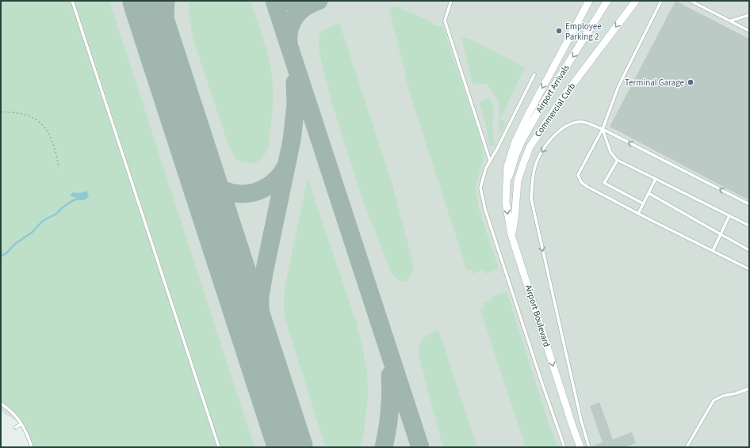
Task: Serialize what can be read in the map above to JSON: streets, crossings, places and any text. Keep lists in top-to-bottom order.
{
  "streets": {
    "street": ["Airport Arrivals", "Commercial Curb", "Airport Boulevard"]
  },
  "crossings": [
    ["Airport Arrivals", "Airport Boulevard"],
    ["Commercial Curb", "Airport Boulevard"]
  ],
  "one_way": ["Airport Boulevard"],
  "places": ["Employee Parking 2", "Terminal Garage"]
}
